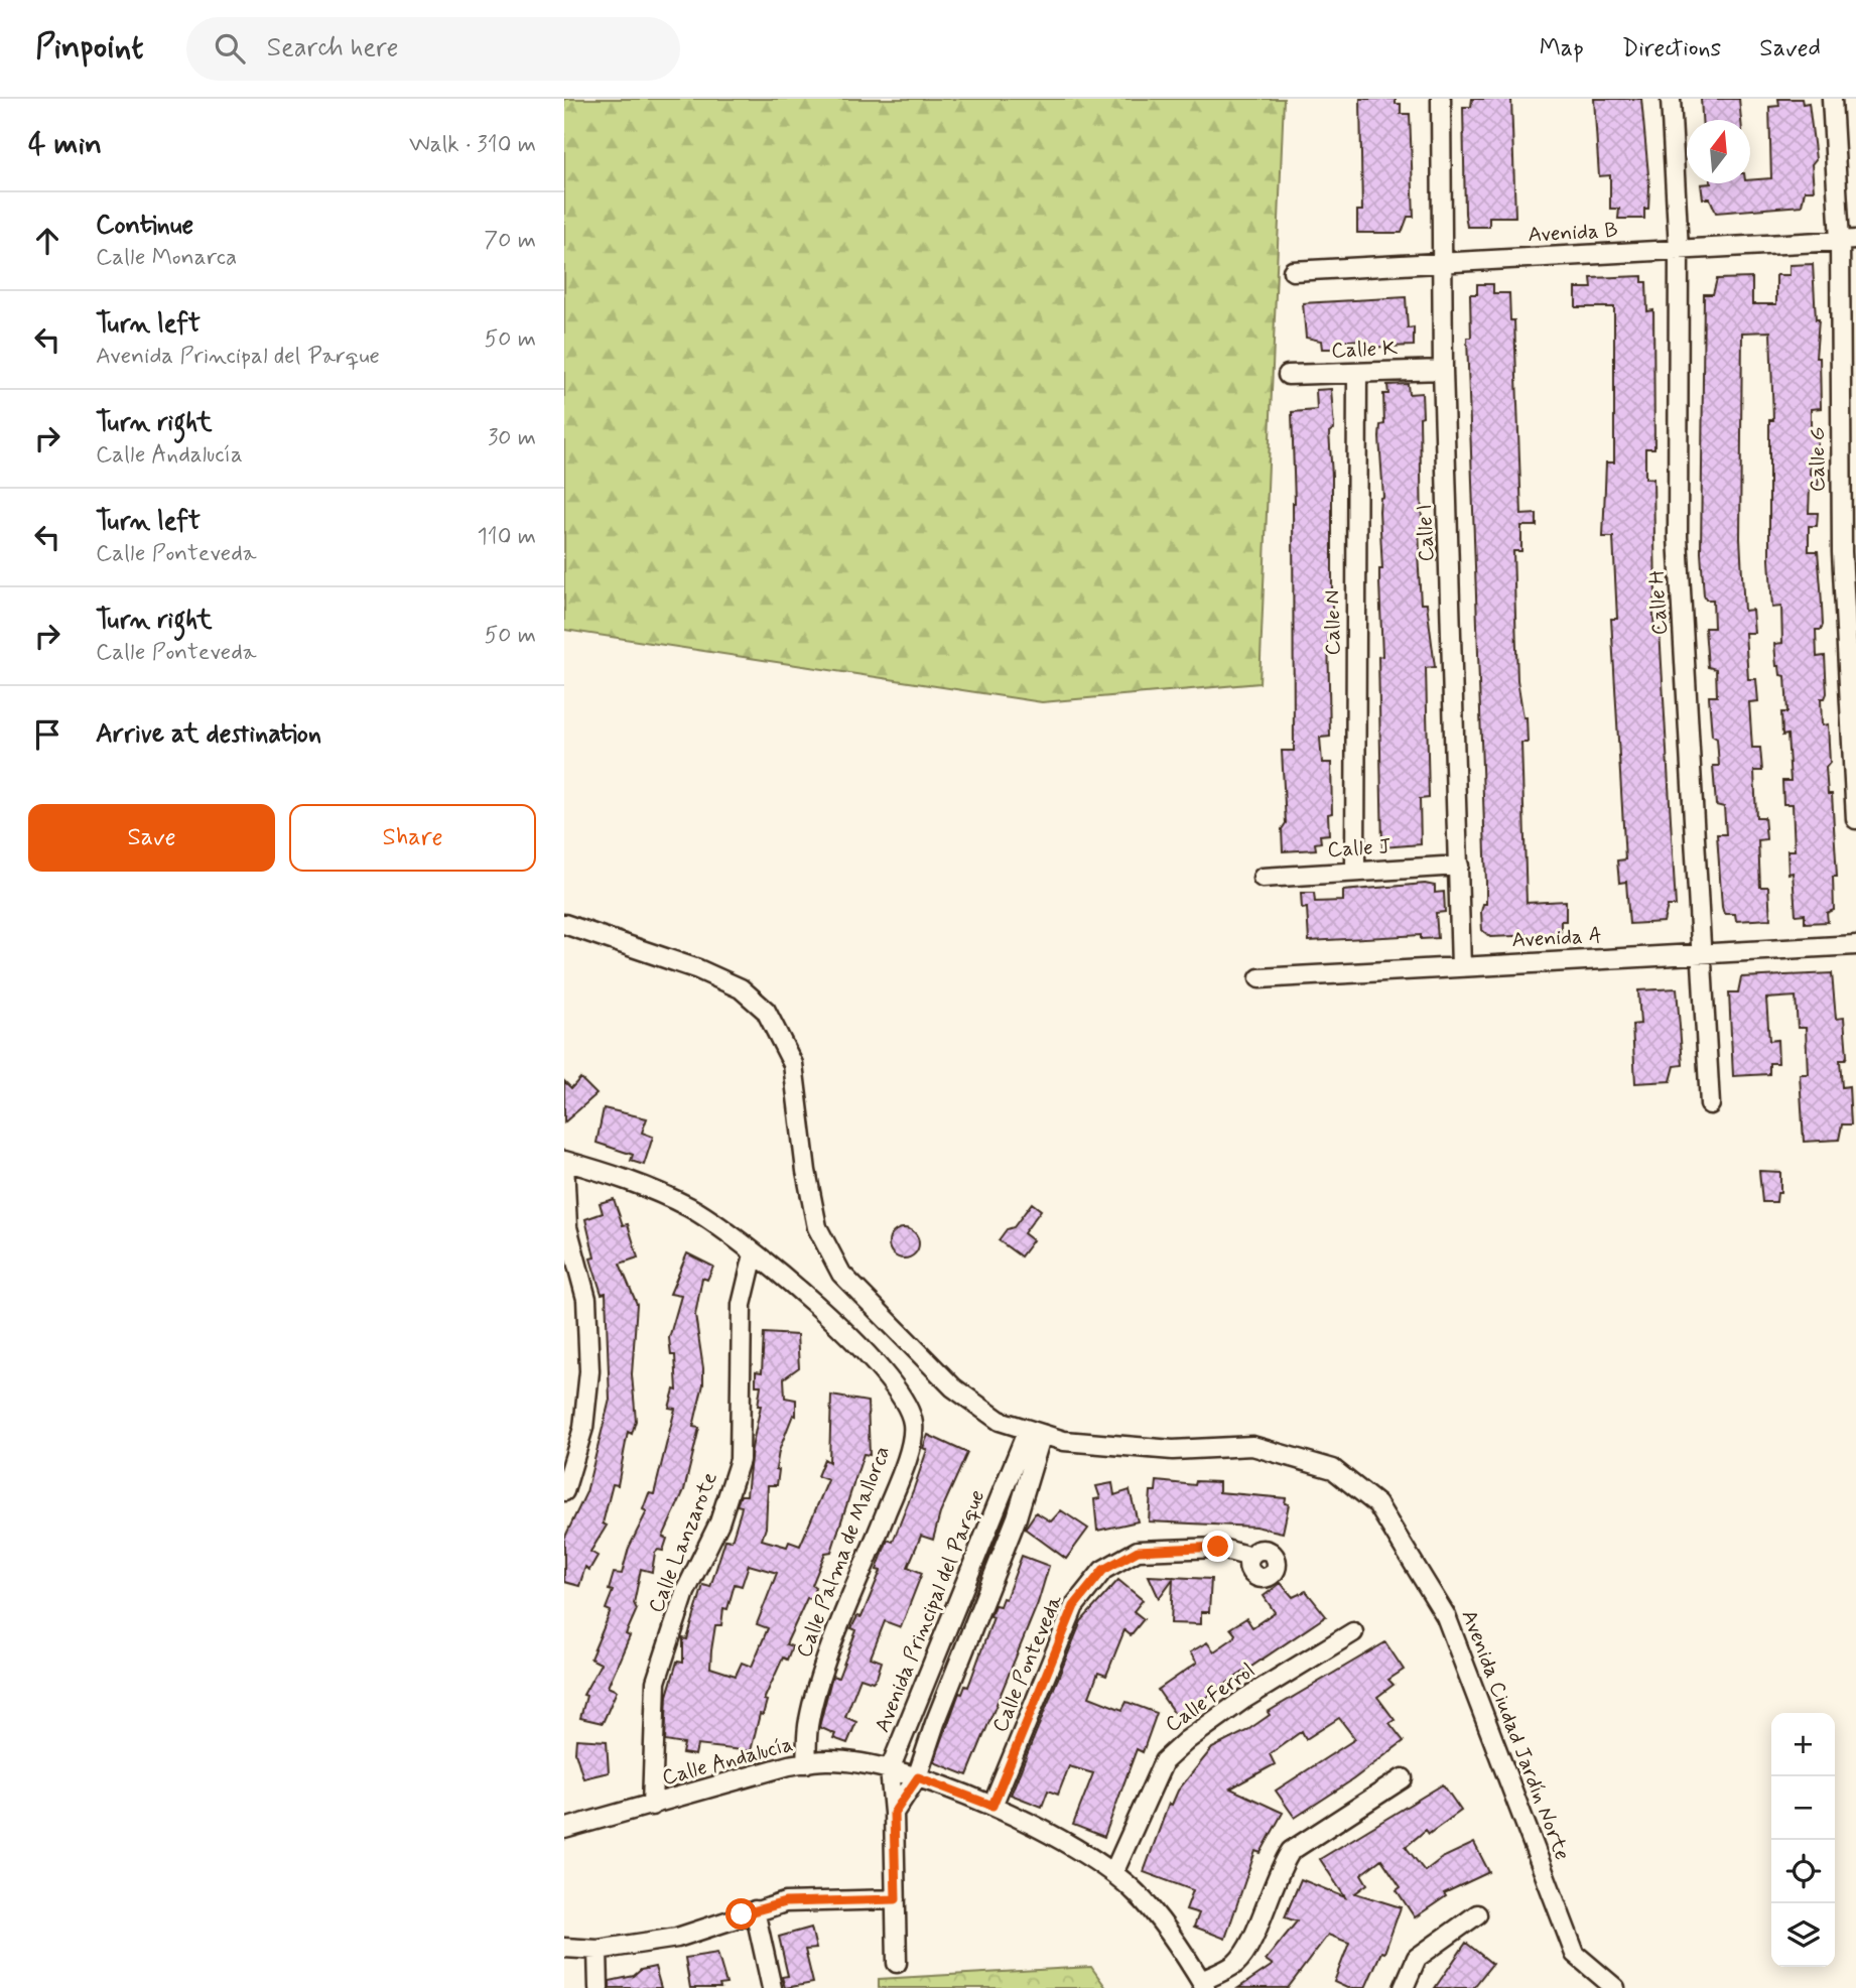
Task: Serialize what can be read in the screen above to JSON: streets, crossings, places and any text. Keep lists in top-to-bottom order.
{
  "streets": {
    "street": [
      "Avenida B",
      "Calle K",
      "Calle G",
      "Calle I",
      "Calle H",
      "Calle N",
      "Calle J",
      "Avenida A",
      "Calle Lanzarote",
      "Calle Palma de Mallorca",
      "Avenida Principal del Parque",
      "Calle Ponteveda",
      "Calle Ferrol",
      "Avenida Ciudad Jardín Norte",
      "Calle Andalucía"
    ]
  },
  "crossings": [
    ["Avenida B", "Calle G"],
    ["Avenida B", "Calle I"],
    ["Avenida B", "Calle H"],
    ["Calle K", "Calle I"],
    ["Calle K", "Calle N"],
    ["Calle I", "Calle J"],
    ["Calle I", "Avenida A"],
    ["Calle H", "Avenida A"],
    ["Calle N", "Calle J"],
    ["Calle Lanzarote", "Calle Palma de Mallorca"],
    ["Calle Lanzarote", "Calle Andalucía"],
    ["Calle Palma de Mallorca", "Calle Andalucía"],
    ["Avenida Principal del Parque", "Avenida Ciudad Jardín Norte"],
    ["Avenida Principal del Parque", "Calle Andalucía"],
    ["Calle Ponteveda", "Calle Andalucía"],
    ["Calle Ferrol", "Calle Andalucía"]
  ],
  "north": "top",
  "page": {
    "header": "Pinpoint",
    "search": "Search here",
    "nav": ["Map", "Directions", "Saved"],
    "heading": ["4 min", "Walk · 310 m"],
    "list": [
      ["Continue", "Calle Monarca", "70 m"],
      ["Turn left", "Avenida Principal del Parque", "50 m"],
      ["Turn right", "Calle Andalucía", "30 m"],
      ["Turn left", "Calle Ponteveda", "110 m"],
      ["Turn right", "Calle Ponteveda", "50 m"],
      "Arrive at destination"
    ],
    "buttons": ["Save", "Share"],
    "map_buttons": ["+", "−"]
  }
}
